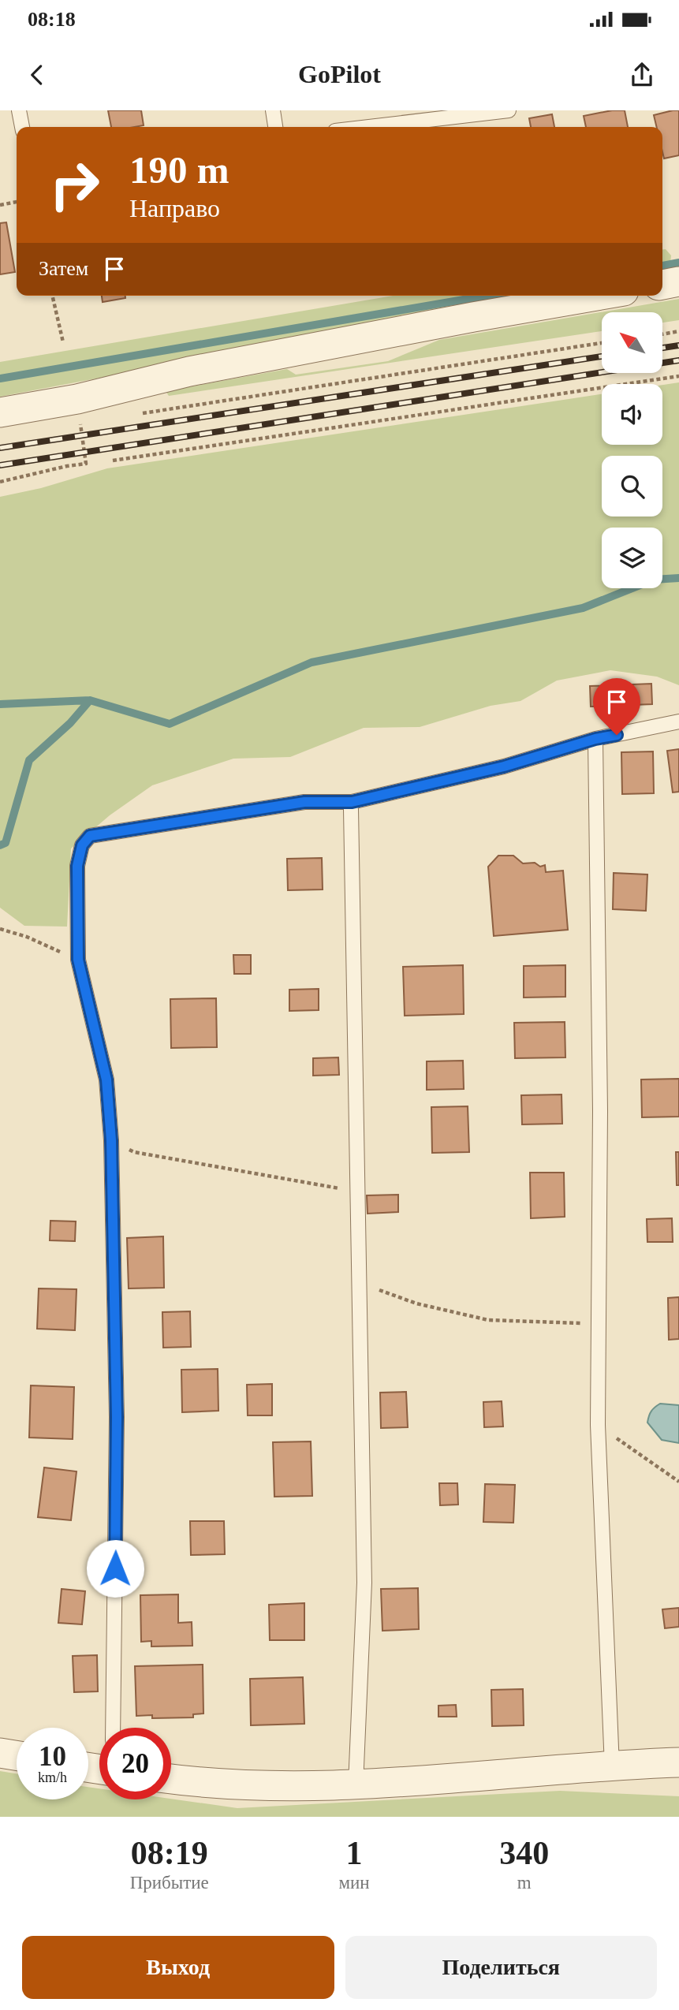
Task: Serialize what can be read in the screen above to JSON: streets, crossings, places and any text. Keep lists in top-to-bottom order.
{
  "north": "top left",
  "page": {
    "status": "08:18",
    "header": "GoPilot",
    "turn": ["190 m", "Направо"],
    "then": "Затем",
    "speed": "10 km/h",
    "limit": "20",
    "eta": [
      "08:19",
      "Прибытие",
      "1",
      "мин",
      "340",
      "m"
    ],
    "buttons": ["Выход", "Поделиться"]
  }
}
